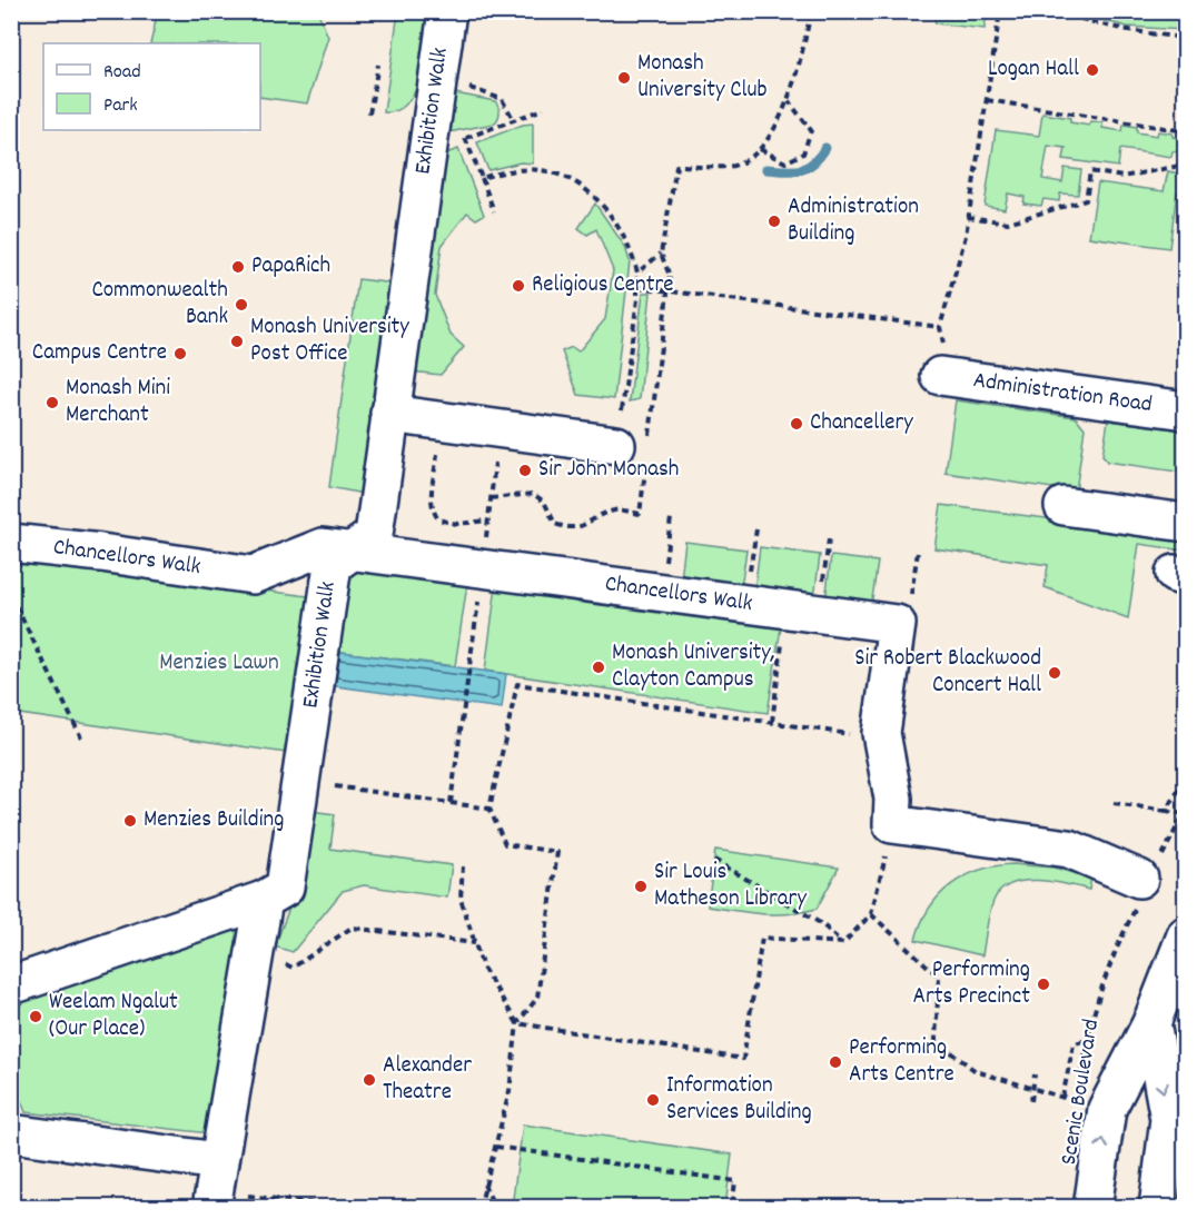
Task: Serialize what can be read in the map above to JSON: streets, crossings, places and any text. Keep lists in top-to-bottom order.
{
  "streets": {
    "street": [
      "Exhibition Walk",
      "Administration Road",
      "Chancellors Walk",
      "Scenic Boulevard"
    ]
  },
  "crossings": [
    ["Exhibition Walk", "Chancellors Walk"]
  ],
  "parks": ["Menzies Lawn"],
  "places": [
    "Logan Hall",
    "Monash University Club",
    "Administration Building",
    "PapaRich",
    "Religious Centre",
    "Commonwealth Bank",
    "Monash University Post Office",
    "Campus Centre",
    "Monash Mini Merchant",
    "Chancellery",
    "Sir John Monash",
    "Monash University, Clayton Campus",
    "Sir Robert Blackwood Concert Hall",
    "Menzies Building",
    "Sir Louis Matheson Library",
    "Performing Arts Precinct",
    "Weelam Ngalut (Our Place)",
    "Performing Arts Centre",
    "Alexander Theatre",
    "Information Services Building"
  ],
  "legend": ["Road", "Park"]
}
